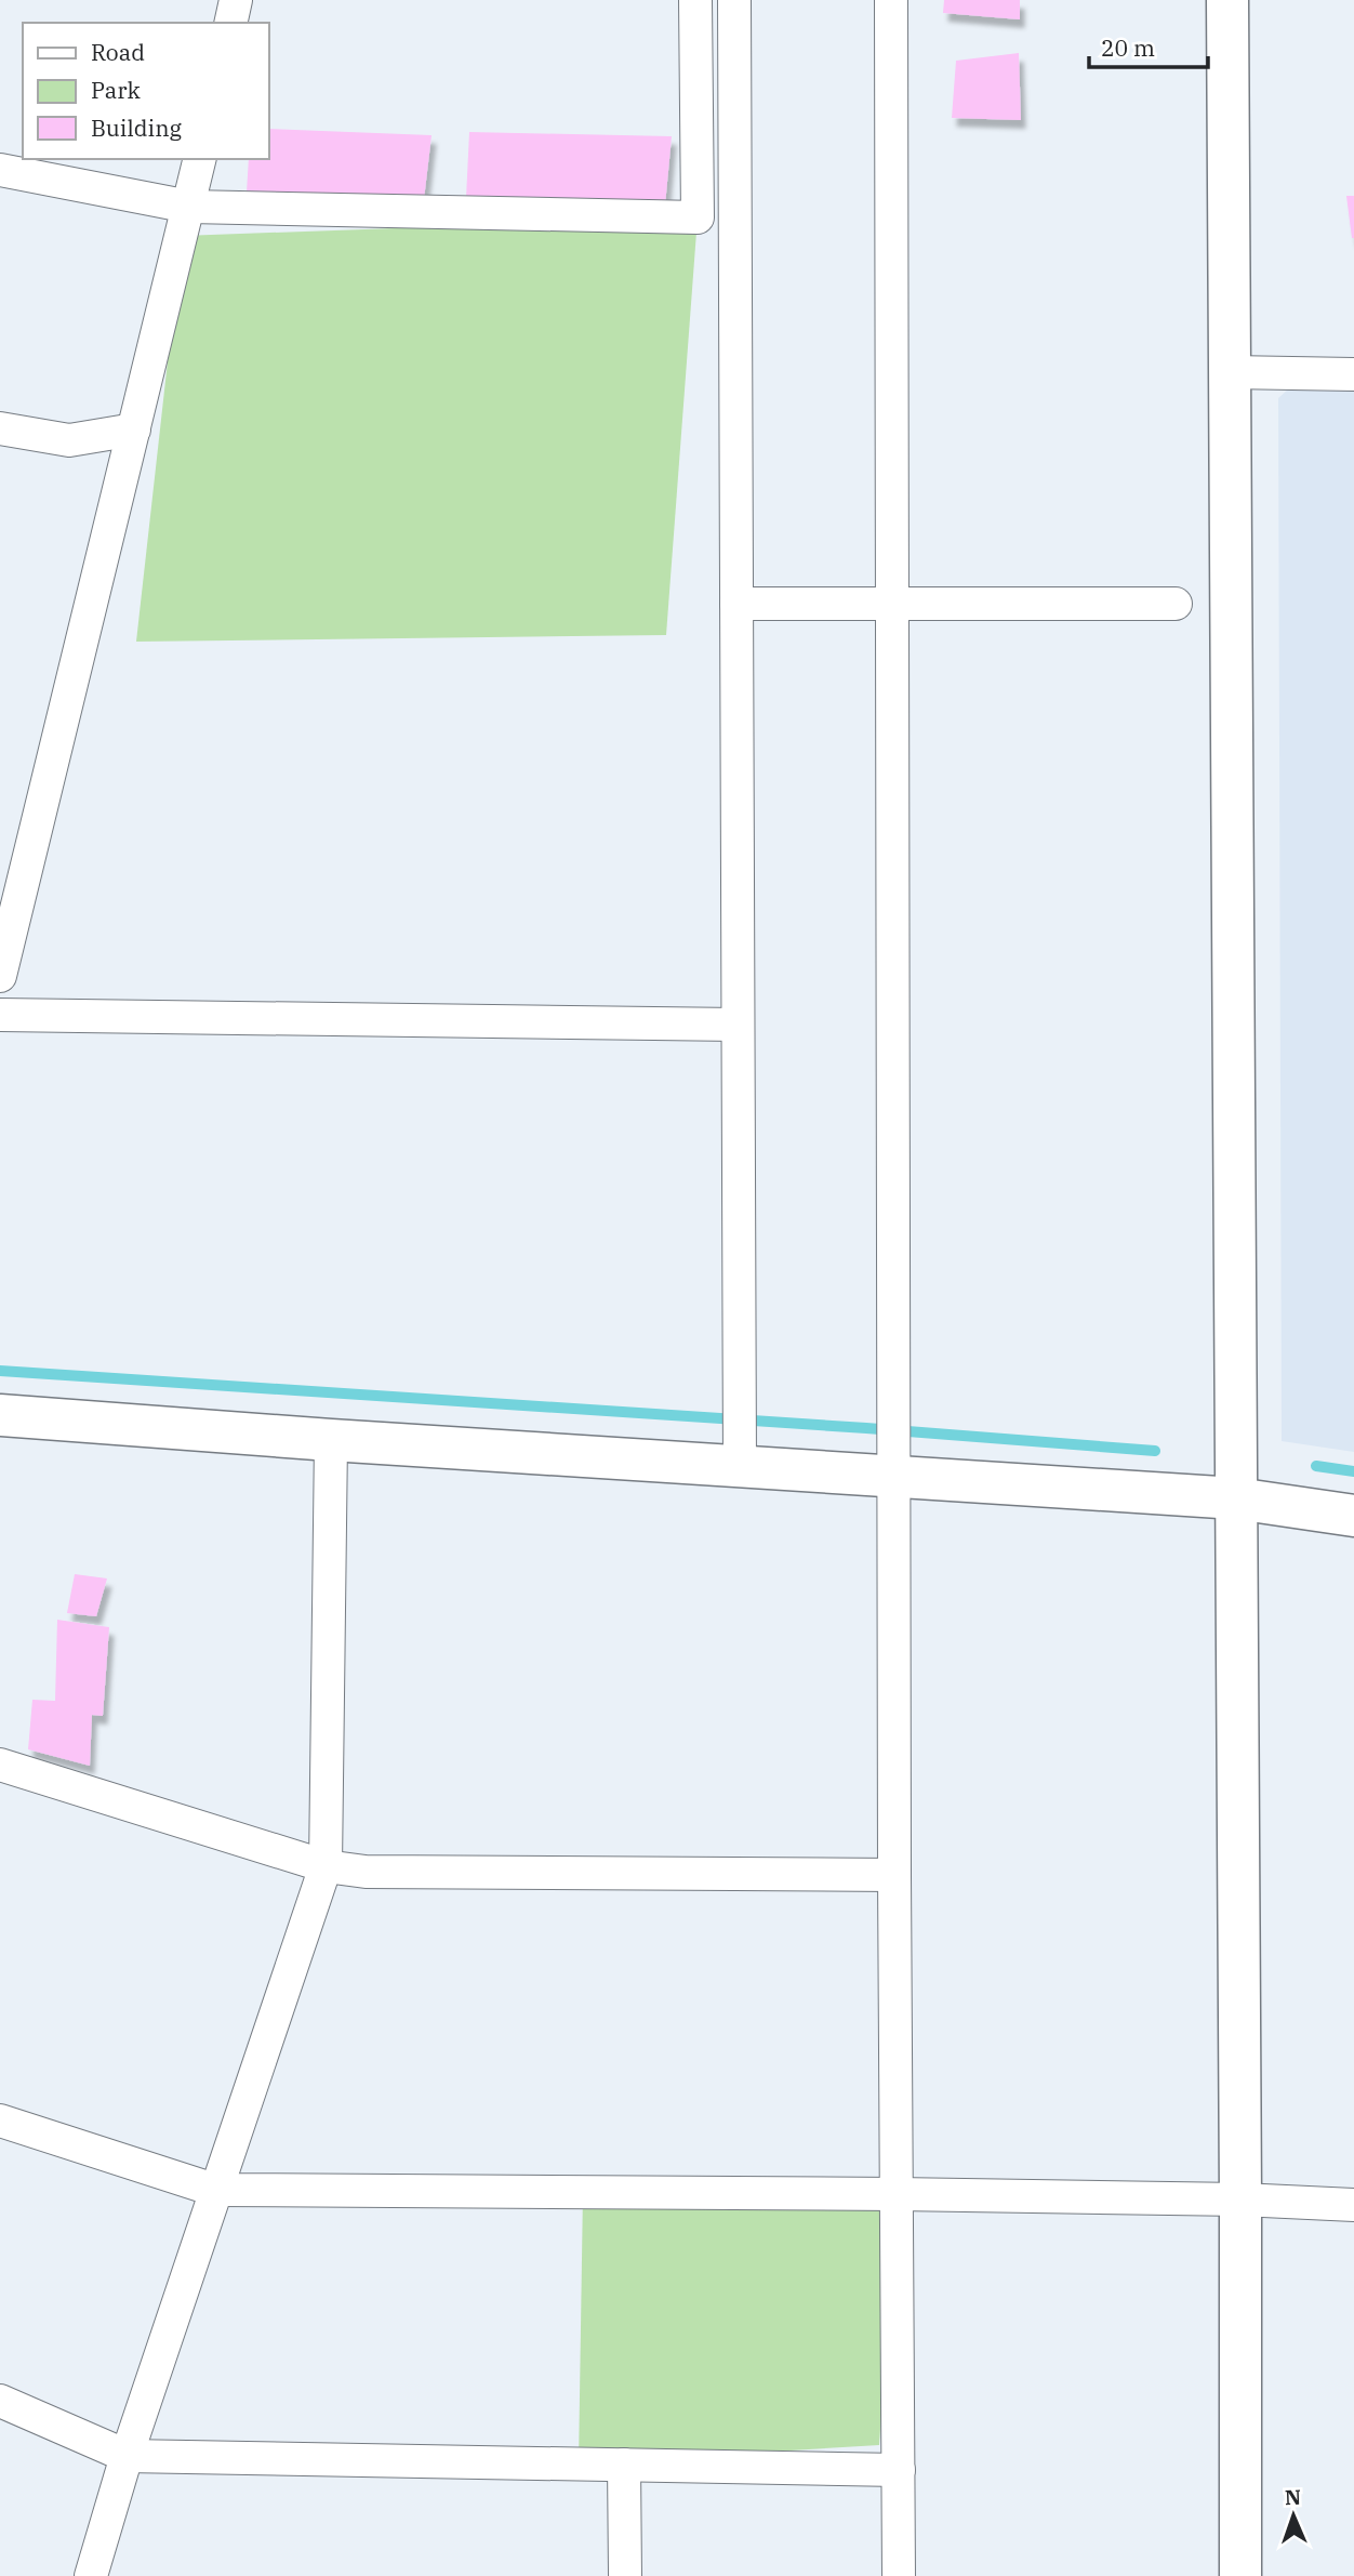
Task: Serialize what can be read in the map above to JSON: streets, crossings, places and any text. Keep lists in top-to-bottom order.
{
  "legend": ["Road", "Park", "Building"],
  "scale_bar": "20 m",
  "north": "top"
}
